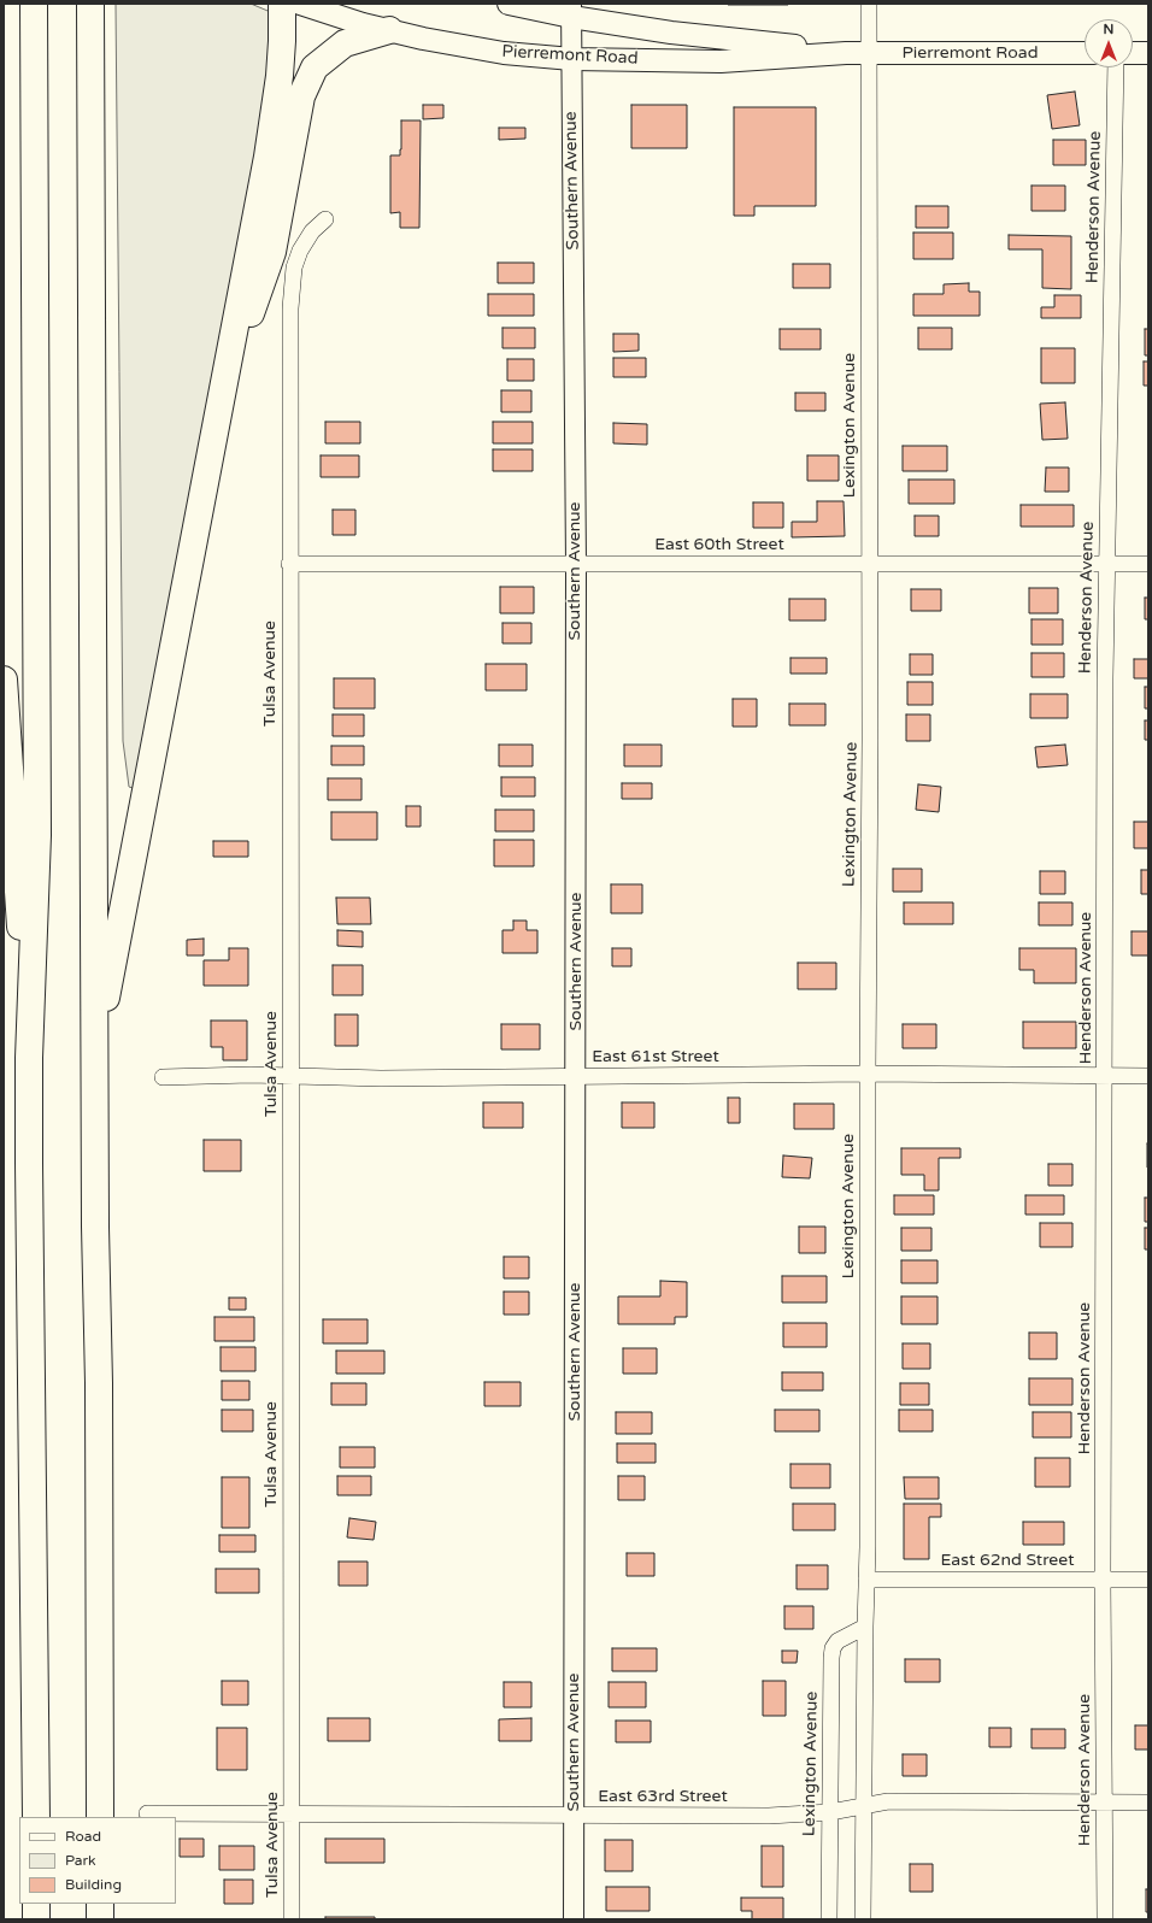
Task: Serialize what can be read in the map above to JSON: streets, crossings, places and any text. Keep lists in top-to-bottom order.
{
  "streets": {
    "main road": ["Pierremont Road"],
    "street": [
      "Southern Avenue",
      "Henderson Avenue",
      "Lexington Avenue",
      "East 60th Street",
      "Tulsa Avenue",
      "East 61st Street",
      "East 62nd Street",
      "East 63rd Street"
    ]
  },
  "crossings": [
    ["Pierremont Road", "Southern Avenue"],
    ["Pierremont Road", "Lexington Avenue"],
    ["Southern Avenue", "East 60th Street"],
    ["Southern Avenue", "East 61st Street"],
    ["Southern Avenue", "East 63rd Street"],
    ["Henderson Avenue", "East 60th Street"],
    ["Henderson Avenue", "East 61st Street"],
    ["Henderson Avenue", "East 62nd Street"],
    ["Henderson Avenue", "East 63rd Street"],
    ["Lexington Avenue", "East 60th Street"],
    ["Lexington Avenue", "East 61st Street"],
    ["Lexington Avenue", "East 62nd Street"],
    ["Lexington Avenue", "East 63rd Street"],
    ["East 60th Street", "Tulsa Avenue"],
    ["Tulsa Avenue", "East 61st Street"],
    ["Tulsa Avenue", "East 63rd Street"]
  ],
  "legend": ["Road", "Park", "Building"],
  "north": "top"
}
